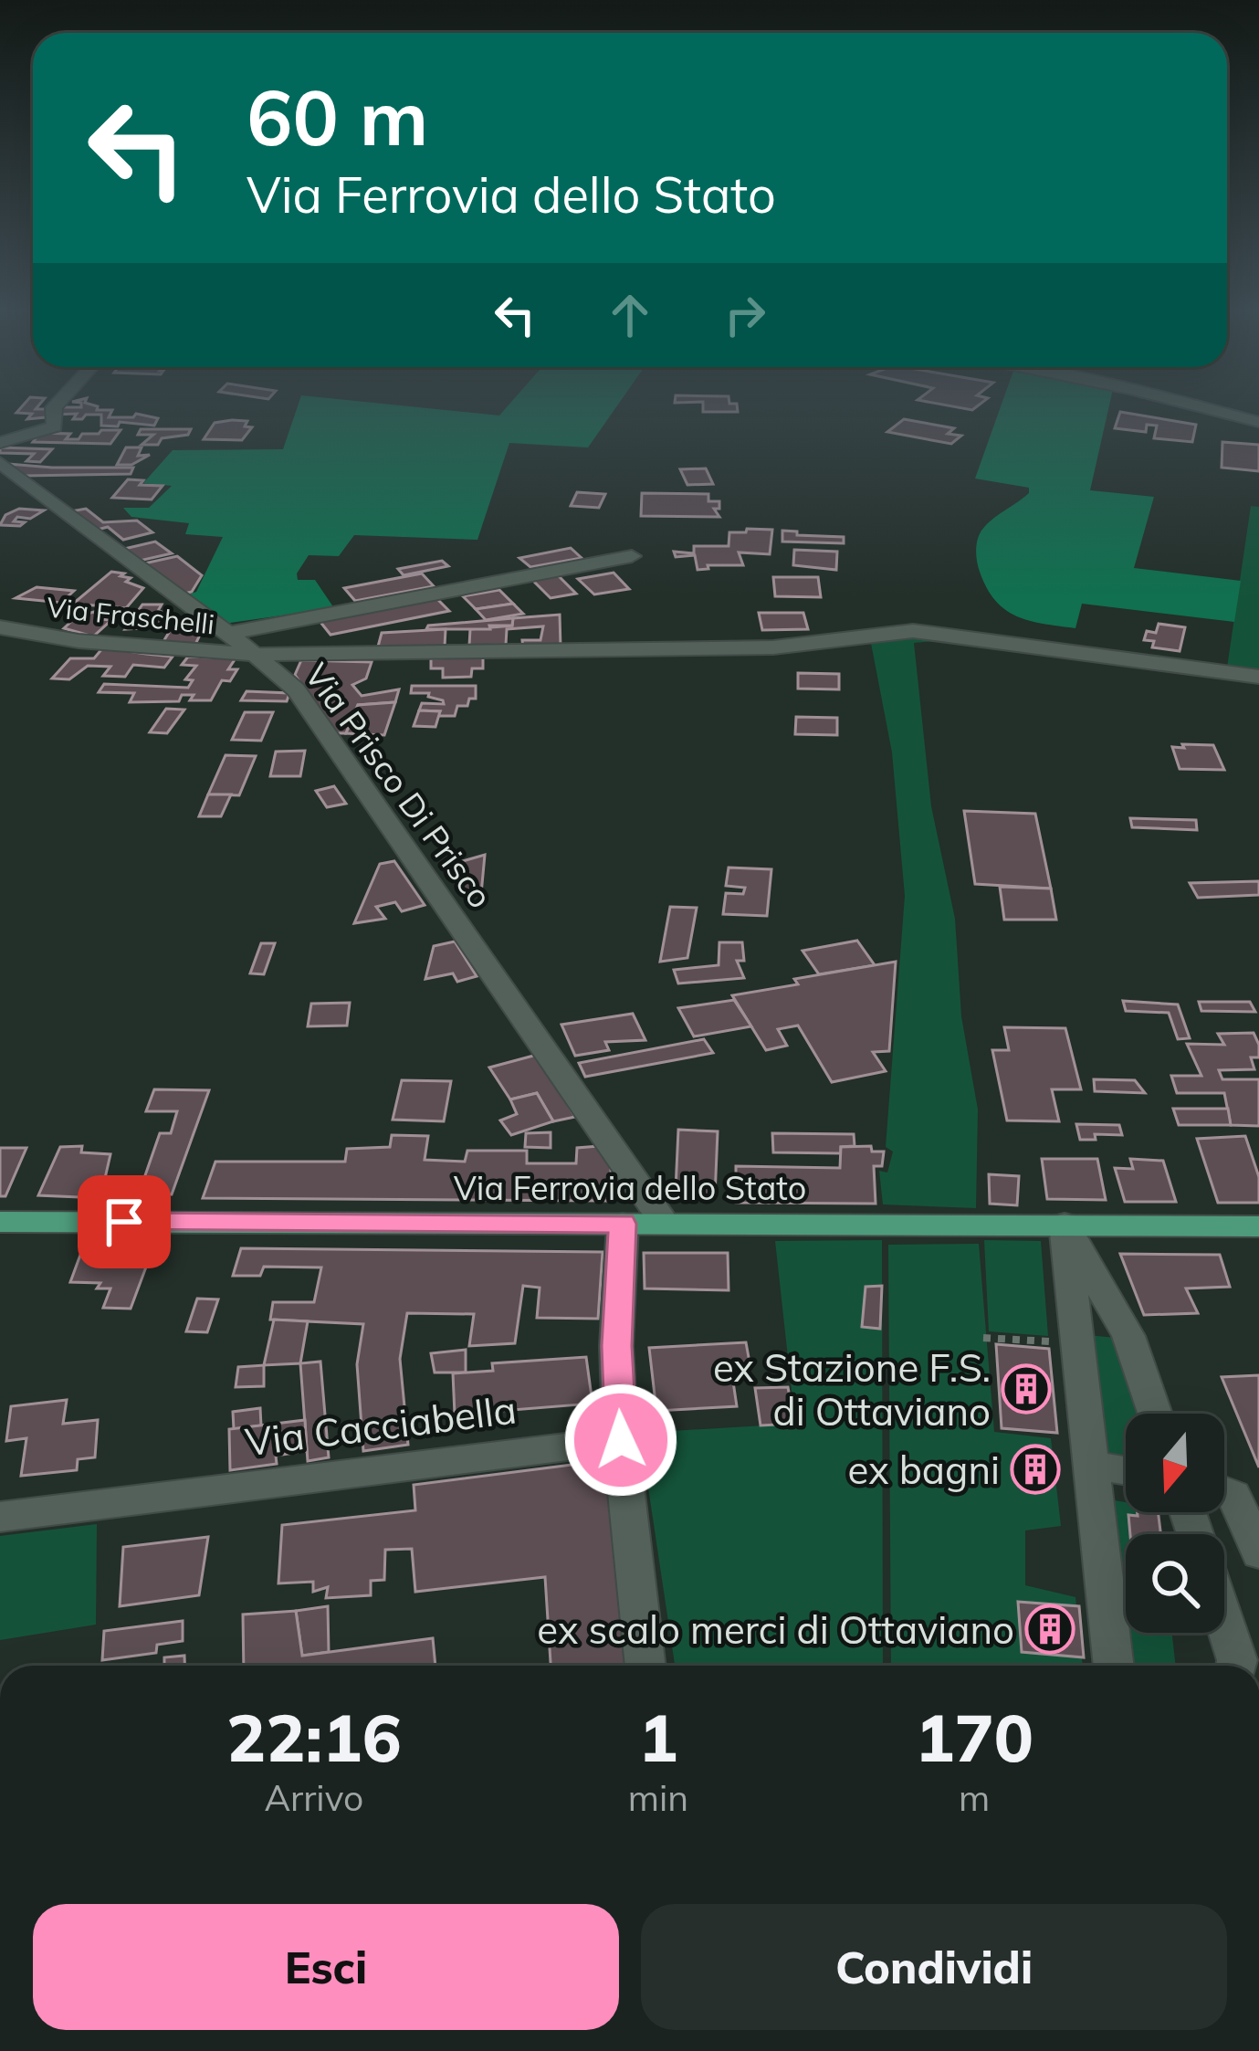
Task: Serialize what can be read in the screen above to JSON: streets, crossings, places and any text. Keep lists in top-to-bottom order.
{
  "streets": {
    "main road": ["Via Ferrovia dello Stato"],
    "street": ["Via Fraschelli", "Via Prisco Di Prisco", "Via Cacciabella"]
  },
  "crossings": [
    ["Via Fraschelli", "Via Prisco Di Prisco"],
    ["Via Prisco Di Prisco", "Via Ferrovia dello Stato"]
  ],
  "places": {
    "building": ["ex Stazione F.S. di Ottaviano", "ex bagni", "ex scalo merci di Ottaviano"]
  },
  "north": "bottom",
  "page": {
    "turn": ["60 m", "Via Ferrovia dello Stato"],
    "eta": [
      "22:16",
      "Arrivo",
      "1",
      "min",
      "170",
      "m"
    ],
    "buttons": ["Esci", "Condividi"]
  }
}
